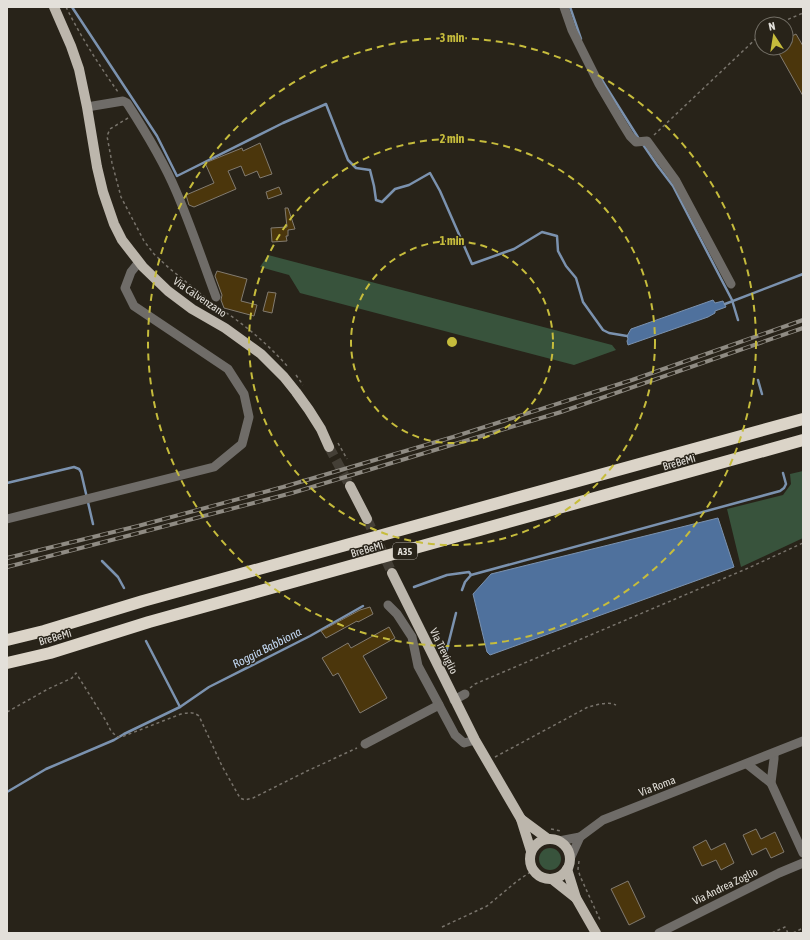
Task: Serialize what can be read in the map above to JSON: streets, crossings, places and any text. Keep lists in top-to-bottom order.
{
  "streets": {
    "highway": ["BreBeMi", "A35"],
    "main road": ["Via Calvenzano", "Via Treviglio"],
    "street": ["Via Roma", "Via Andrea Zoglio"]
  },
  "crossings": [
    ["Via Treviglio", "Via Roma"]
  ],
  "water": ["Roggia Babbiona"],
  "north": "top",
  "rings": ["3 min", "2 min", "1 min"]
}
